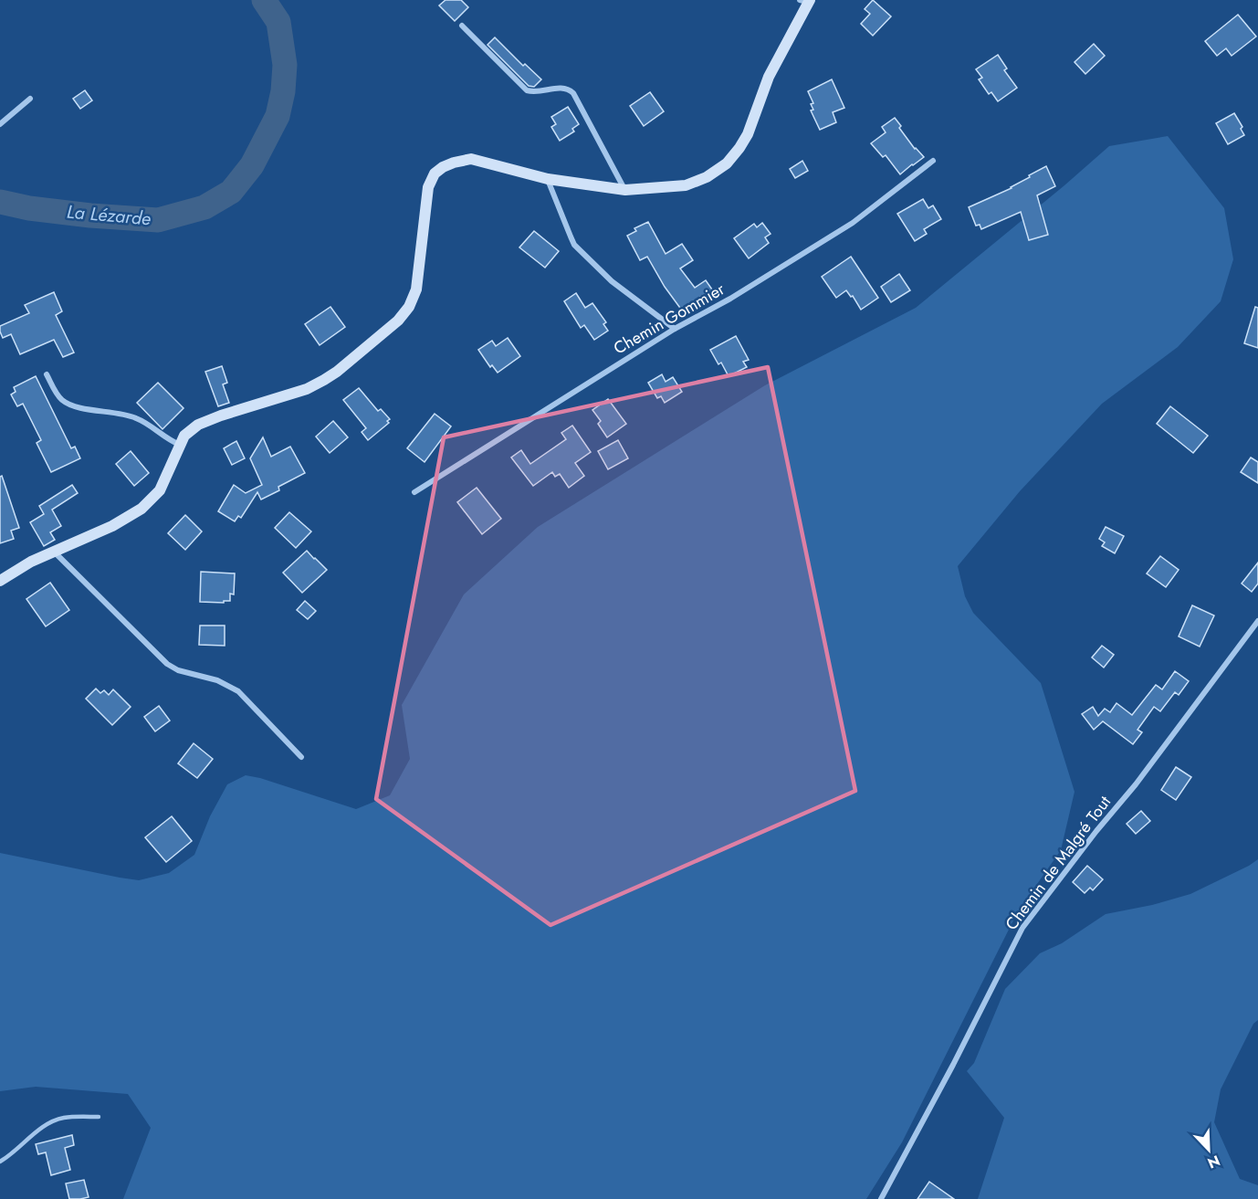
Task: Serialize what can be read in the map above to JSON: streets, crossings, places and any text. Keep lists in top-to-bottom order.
{
  "streets": {
    "street": ["Chemin Gommier", "Chemin de Malgré Tout"]
  },
  "water": ["La Lézarde"],
  "north": "bottom right"
}
